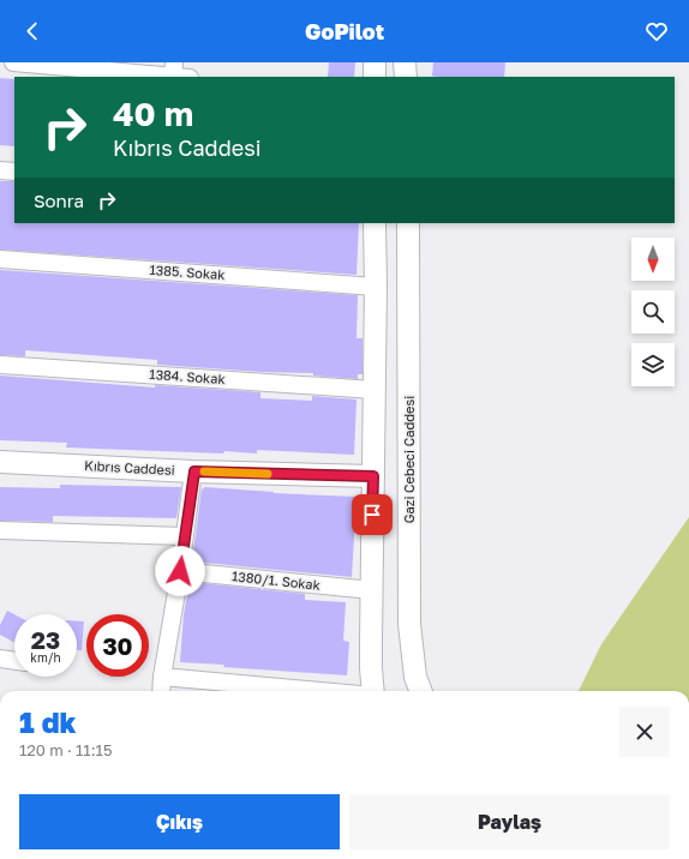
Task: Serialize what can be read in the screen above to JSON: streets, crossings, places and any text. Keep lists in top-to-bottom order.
{
  "streets": {
    "main road": ["Gazi Cebeci Caddesi", "Kıbrıs Caddesi"],
    "street": ["1385. Sokak", "1384. Sokak", "1380/1. Sokak"]
  },
  "north": "bottom",
  "page": {
    "header": "GoPilot",
    "turn": ["40 m", "Kıbrıs Caddesi"],
    "then": "Sonra",
    "speed": "23 km/h",
    "limit": "30",
    "heading": ["1 dk", "120 m · 11:15"],
    "buttons": ["Çıkış", "Paylaş"]
  }
}
